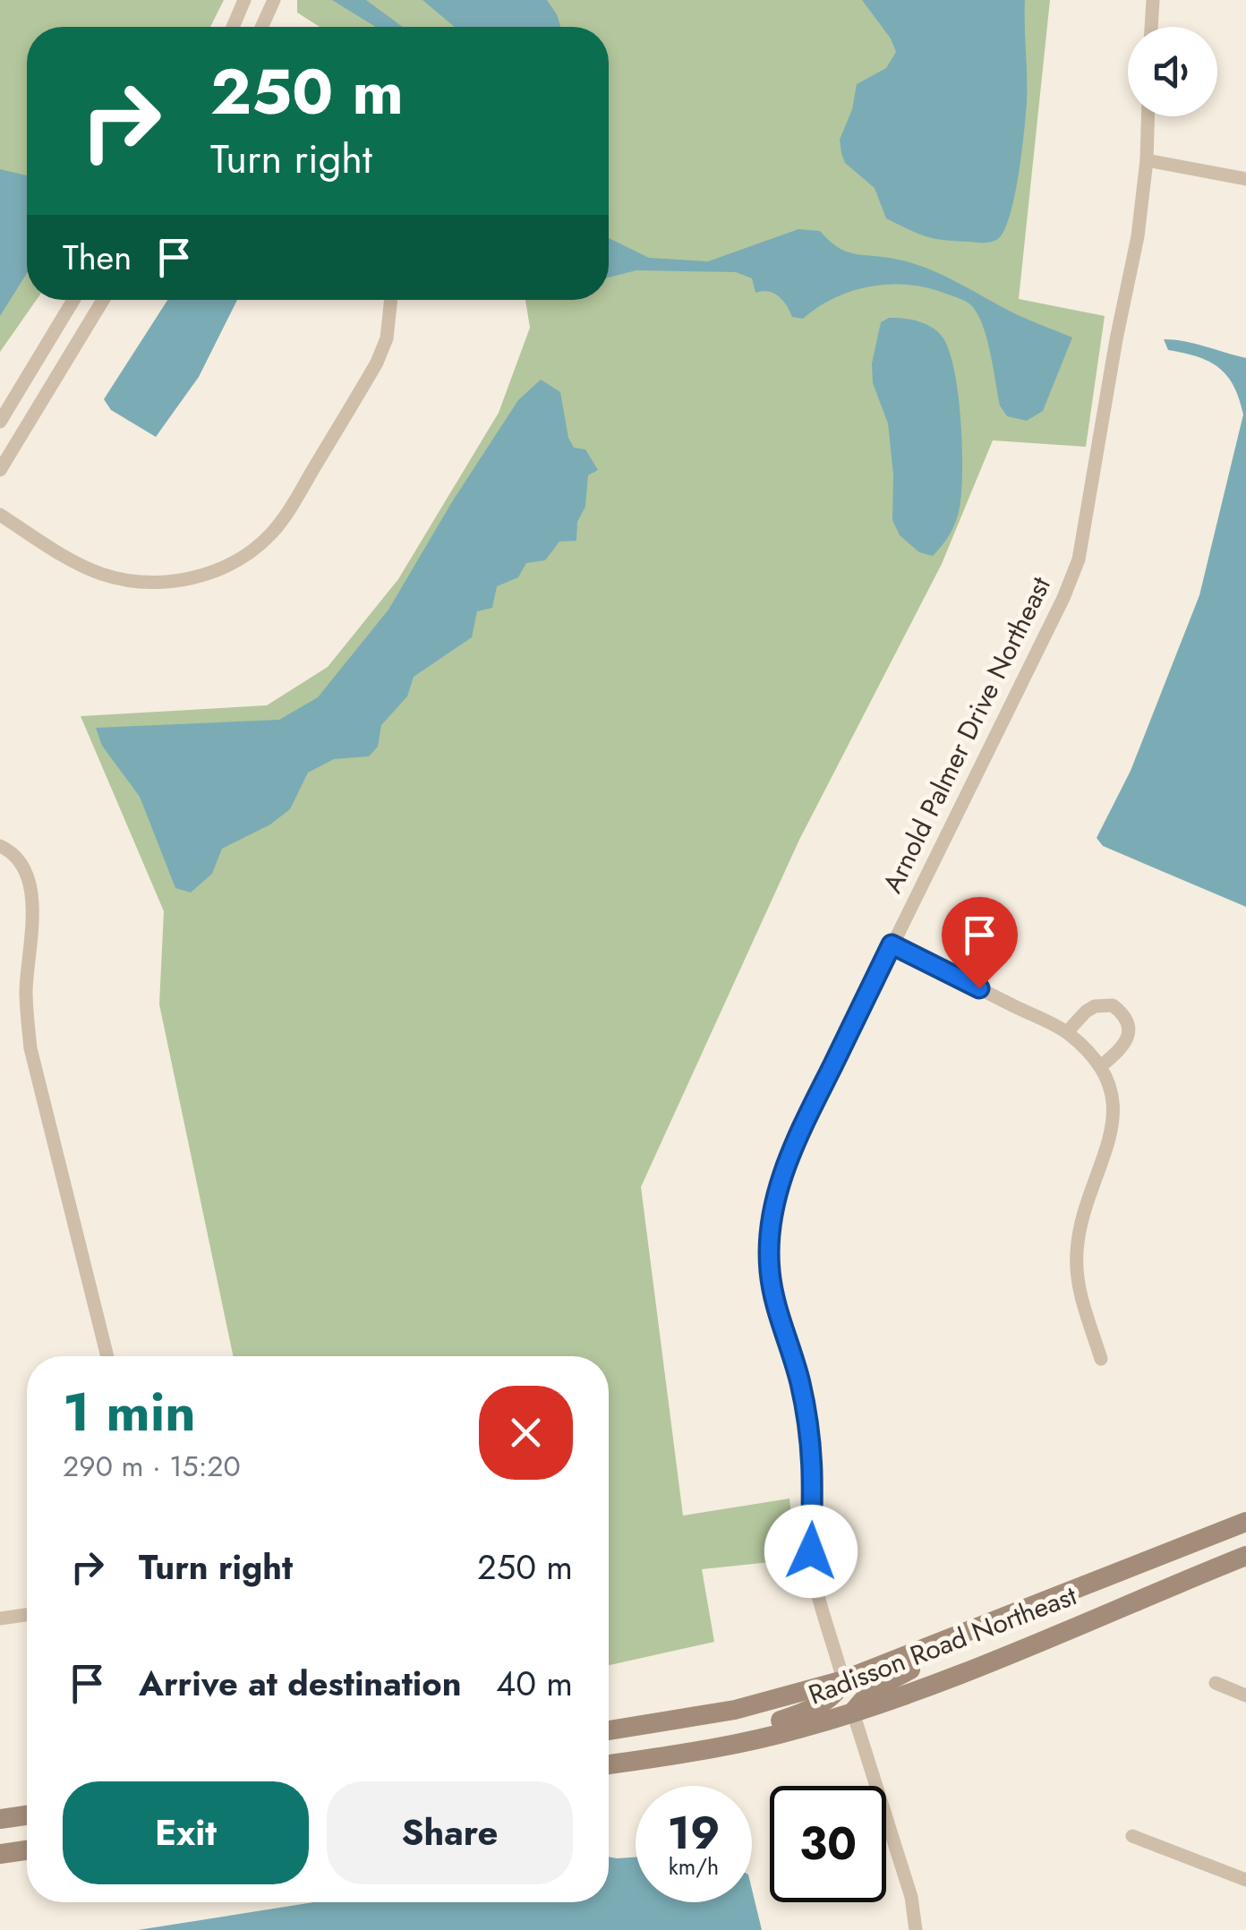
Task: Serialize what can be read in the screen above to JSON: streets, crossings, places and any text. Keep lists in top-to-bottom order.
{
  "streets": {
    "main road": ["Radisson Road Northeast"],
    "street": ["Arnold Palmer Drive Northeast"]
  },
  "crossings": [
    ["Arnold Palmer Drive Northeast", "Radisson Road Northeast"]
  ],
  "page": {
    "turn": ["250 m", "Turn right"],
    "then": "Then",
    "heading": ["1 min", "290 m · 15:20"],
    "list": [
      {
        "name": "Turn right",
        "value": "250 m"
      },
      {
        "name": "Arrive at destination",
        "value": "40 m"
      }
    ],
    "buttons": ["Exit", "Share"],
    "speed": "19 km/h",
    "limit": "30"
  }
}
